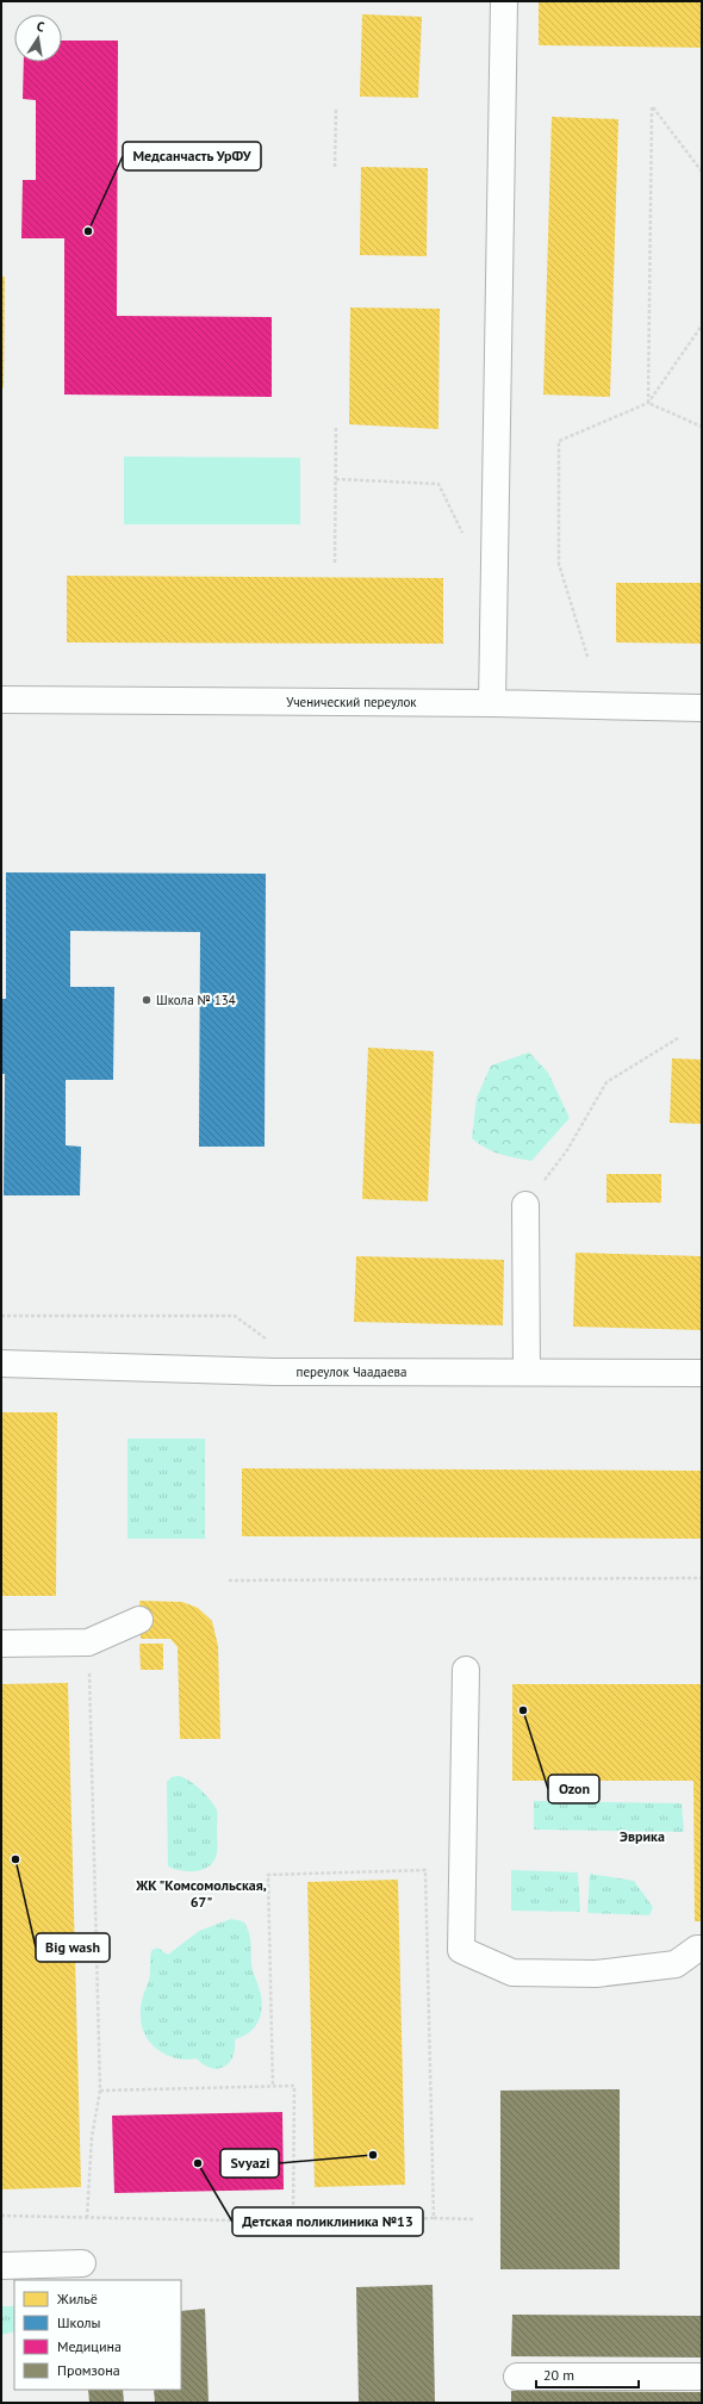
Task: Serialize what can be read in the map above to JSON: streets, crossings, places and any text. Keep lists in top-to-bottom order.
{
  "streets": {
    "street": ["Ученический переулок", "переулок Чаадаева"]
  },
  "districts": ["Эврика", "ЖК \"Комсомольская, 67\""],
  "places": [
    "Медсанчасть УрФУ",
    "Школа № 134",
    "Ozon",
    "Big wash",
    "Svyazi",
    "Детская поликлиника №13"
  ],
  "legend": [
    "Жильё",
    "Школы",
    "Медицина",
    "Промзона"
  ],
  "scale_bar": "20 m",
  "north": "top"
}
